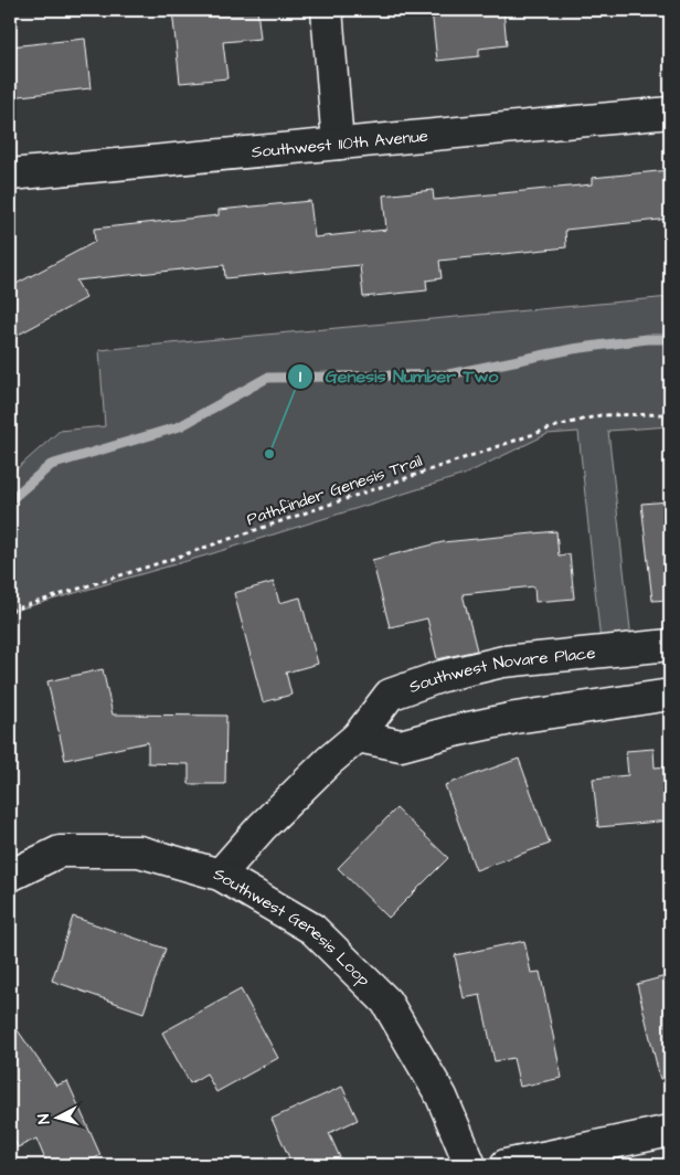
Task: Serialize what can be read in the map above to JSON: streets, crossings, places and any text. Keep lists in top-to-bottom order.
{
  "streets": {
    "street": ["Southwest 110th Avenue", "Southwest Novare Place", "Southwest Genesis Loop"],
    "path": ["Pathfinder Genesis Trail"]
  },
  "crossings": [
    ["Southwest Novare Place", "Southwest Genesis Loop"]
  ],
  "places": ["Genesis Number Two"],
  "north": "left"
}
